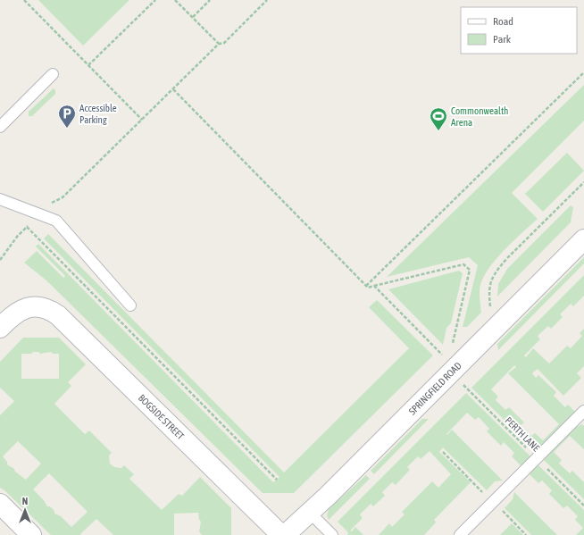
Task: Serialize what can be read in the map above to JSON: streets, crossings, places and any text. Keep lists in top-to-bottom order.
{
  "streets": {
    "street": ["SPRINGFIELD ROAD", "BOGSIDE STREET"],
    "path": ["PERTH LANE"]
  },
  "crossings": [
    ["SPRINGFIELD ROAD", "PERTH LANE"]
  ],
  "places": {
    "parking": ["Accessible Parking"],
    "sports": ["Commonwealth Arena"]
  },
  "legend": ["Road", "Park"],
  "north": "top"
}
